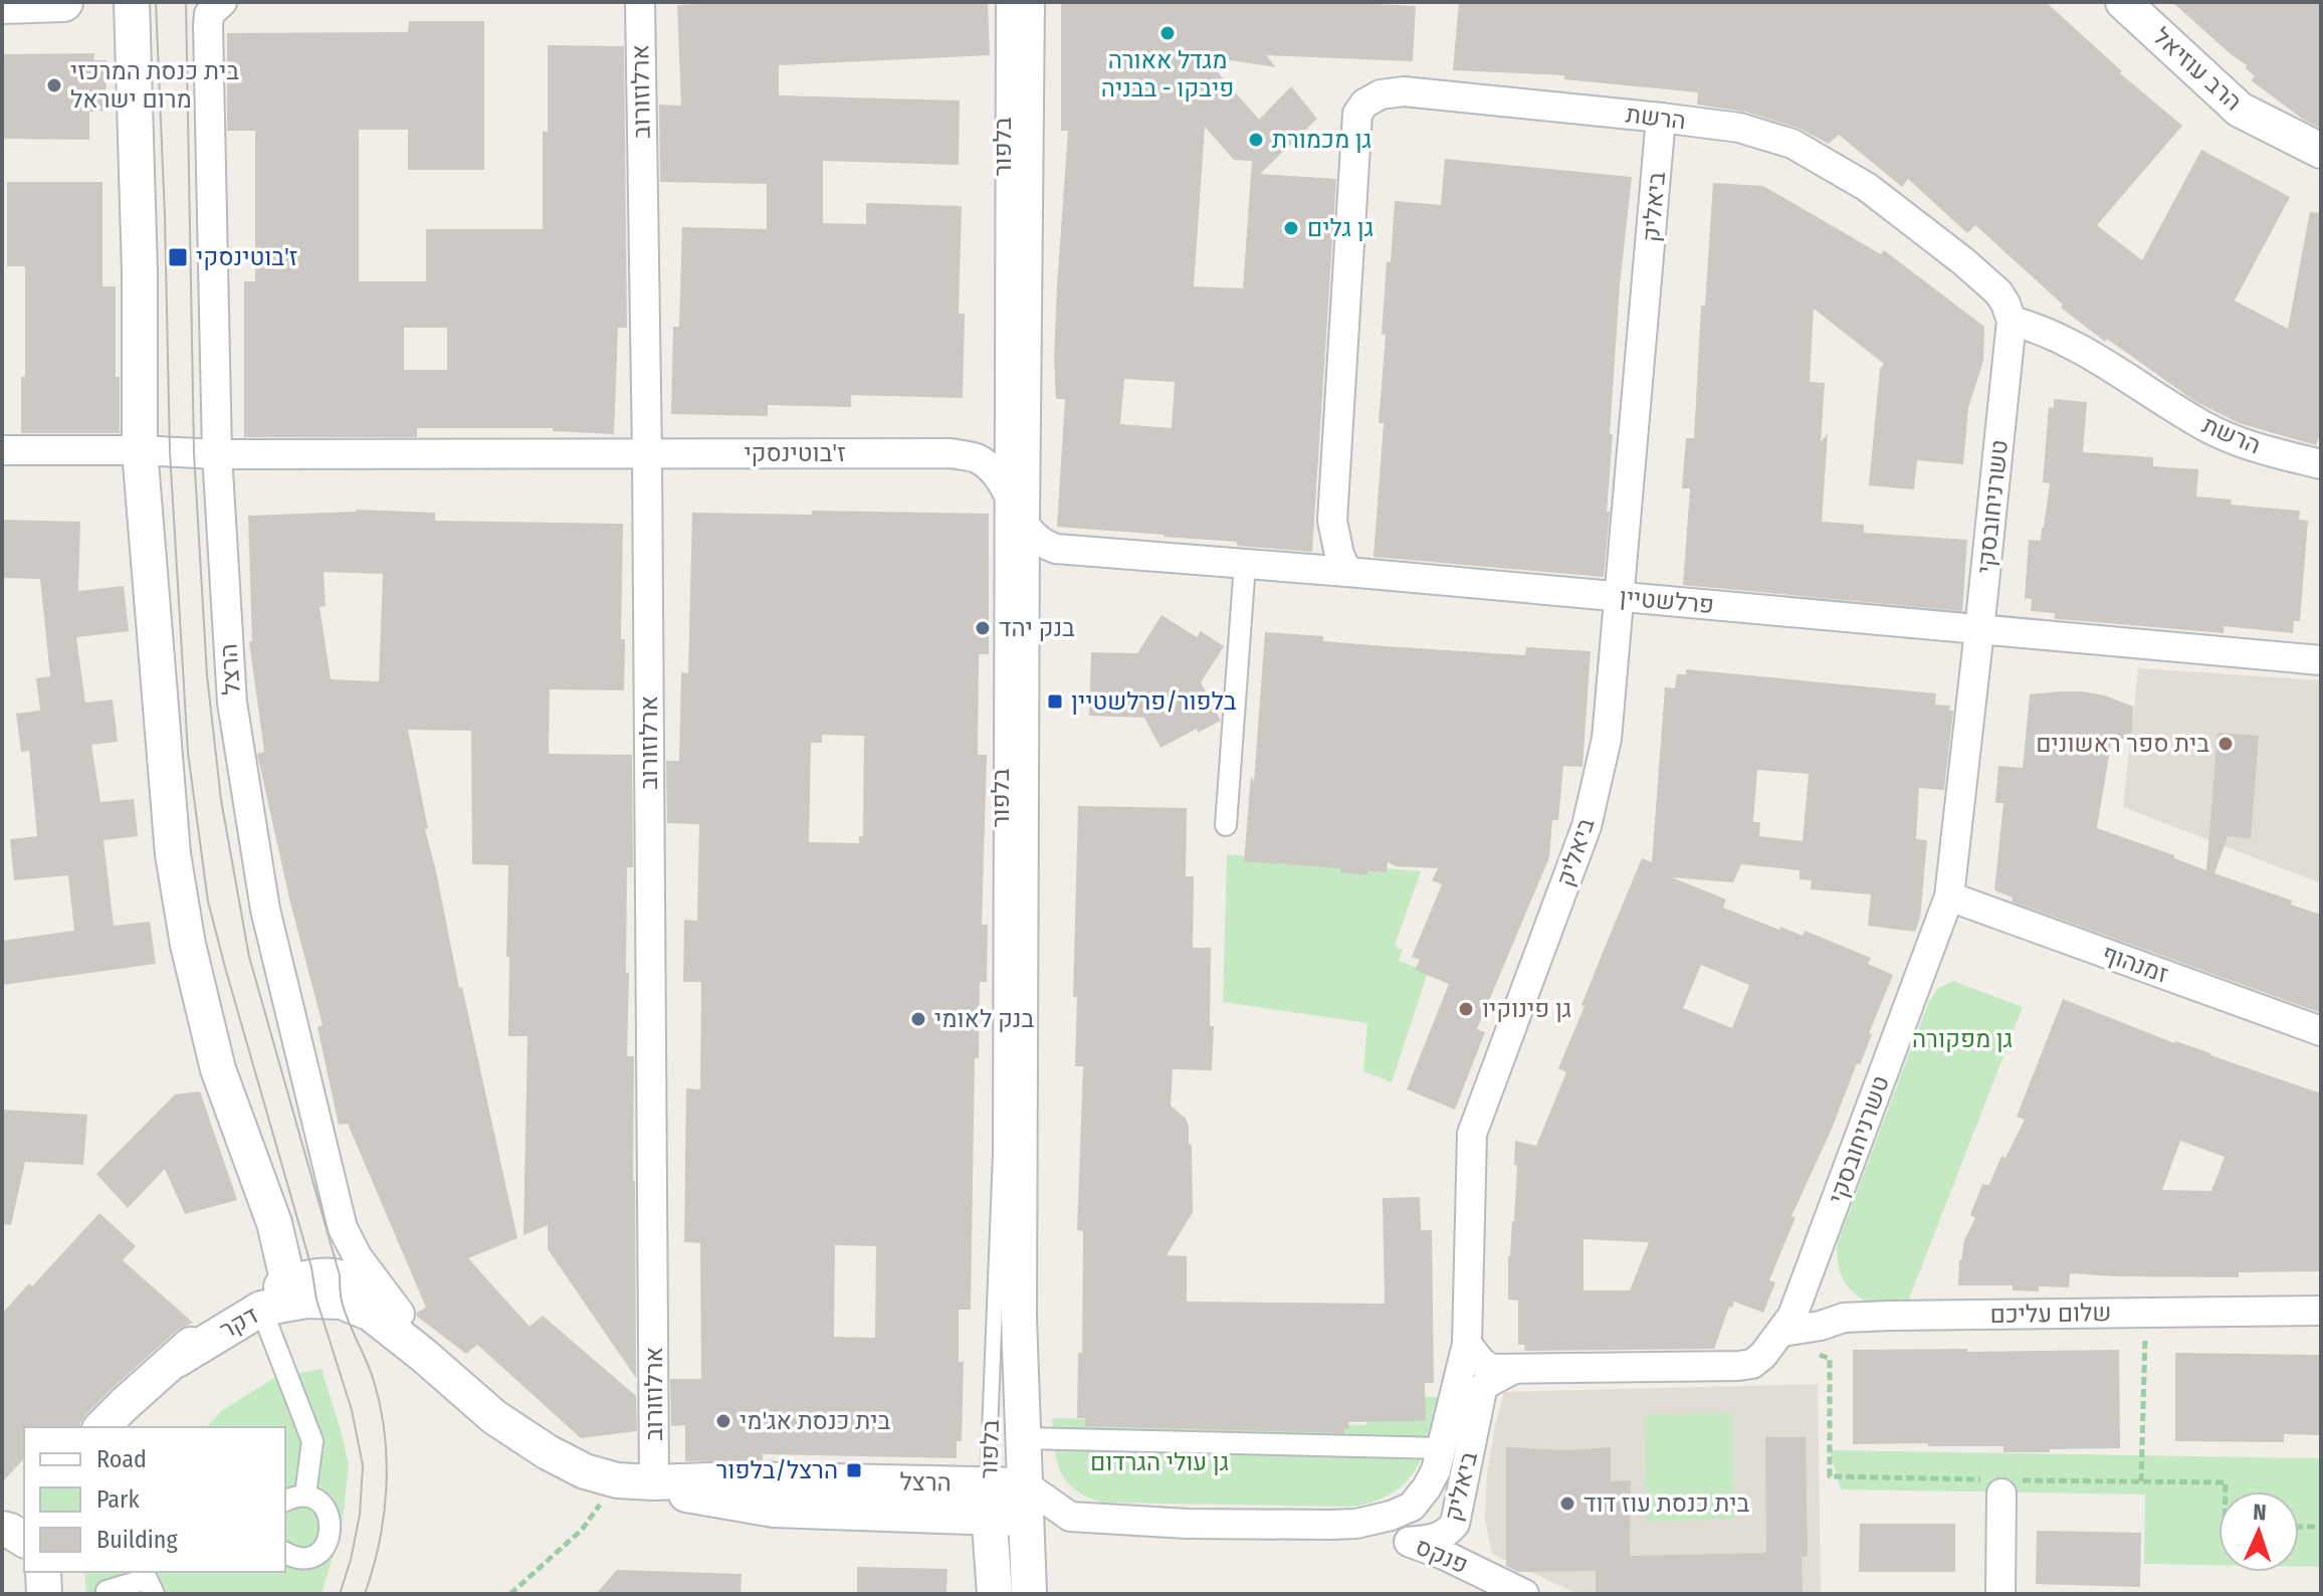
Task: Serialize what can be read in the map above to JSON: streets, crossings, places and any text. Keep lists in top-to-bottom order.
{
  "streets": {
    "street": [
      "הרב עוזיאל",
      "ארלוזורוב",
      "הרשת",
      "בלפור",
      "ביאליק",
      "ז'בוטינסקי",
      "טשרניחובסקי",
      "פרלשטיין",
      "הרצל",
      "זמנהוף",
      "שלום עליכם",
      "דקר",
      "פנקס"
    ]
  },
  "crossings": [
    ["ארלוזורוב", "ז'בוטינסקי"],
    ["ארלוזורוב", "הרצל"],
    ["הרשת", "ביאליק"],
    ["הרשת", "טשרניחובסקי"],
    ["הרשת", "פרלשטיין"],
    ["בלפור", "ז'בוטינסקי"],
    ["בלפור", "פרלשטיין"],
    ["בלפור", "הרצל"],
    ["ביאליק", "טשרניחובסקי"],
    ["ביאליק", "פרלשטיין"],
    ["ביאליק", "הרצל"],
    ["ביאליק", "פנקס"],
    ["ז'בוטינסקי", "פרלשטיין"],
    ["ז'בוטינסקי", "הרצל"],
    ["טשרניחובסקי", "פרלשטיין"],
    ["טשרניחובסקי", "זמנהוף"],
    ["טשרניחובסקי", "שלום עליכם"],
    ["הרצל", "דקר"],
    ["הרצל", "פנקס"]
  ],
  "parks": ["גן מפקורה", "גן עולי הגרדום"],
  "places": {
    "other": [
      "מגדל אאורה פיבקו - בבניה",
      "בית כנסת המרכזי מרום ישראל",
      "גן מכמורת",
      "גן גלים",
      "בנק יהד",
      "בית ספר ראשונים",
      "גן פינוקיו",
      "בנק לאומי",
      "בית כנסת אג'מי",
      "בית כנסת עוז דוד"
    ],
    "transit": ["ז'בוטינסקי", "בלפור/פרלשטיין", "הרצל/בלפור"]
  },
  "legend": ["Road", "Park", "Building"],
  "north": "top"
}
